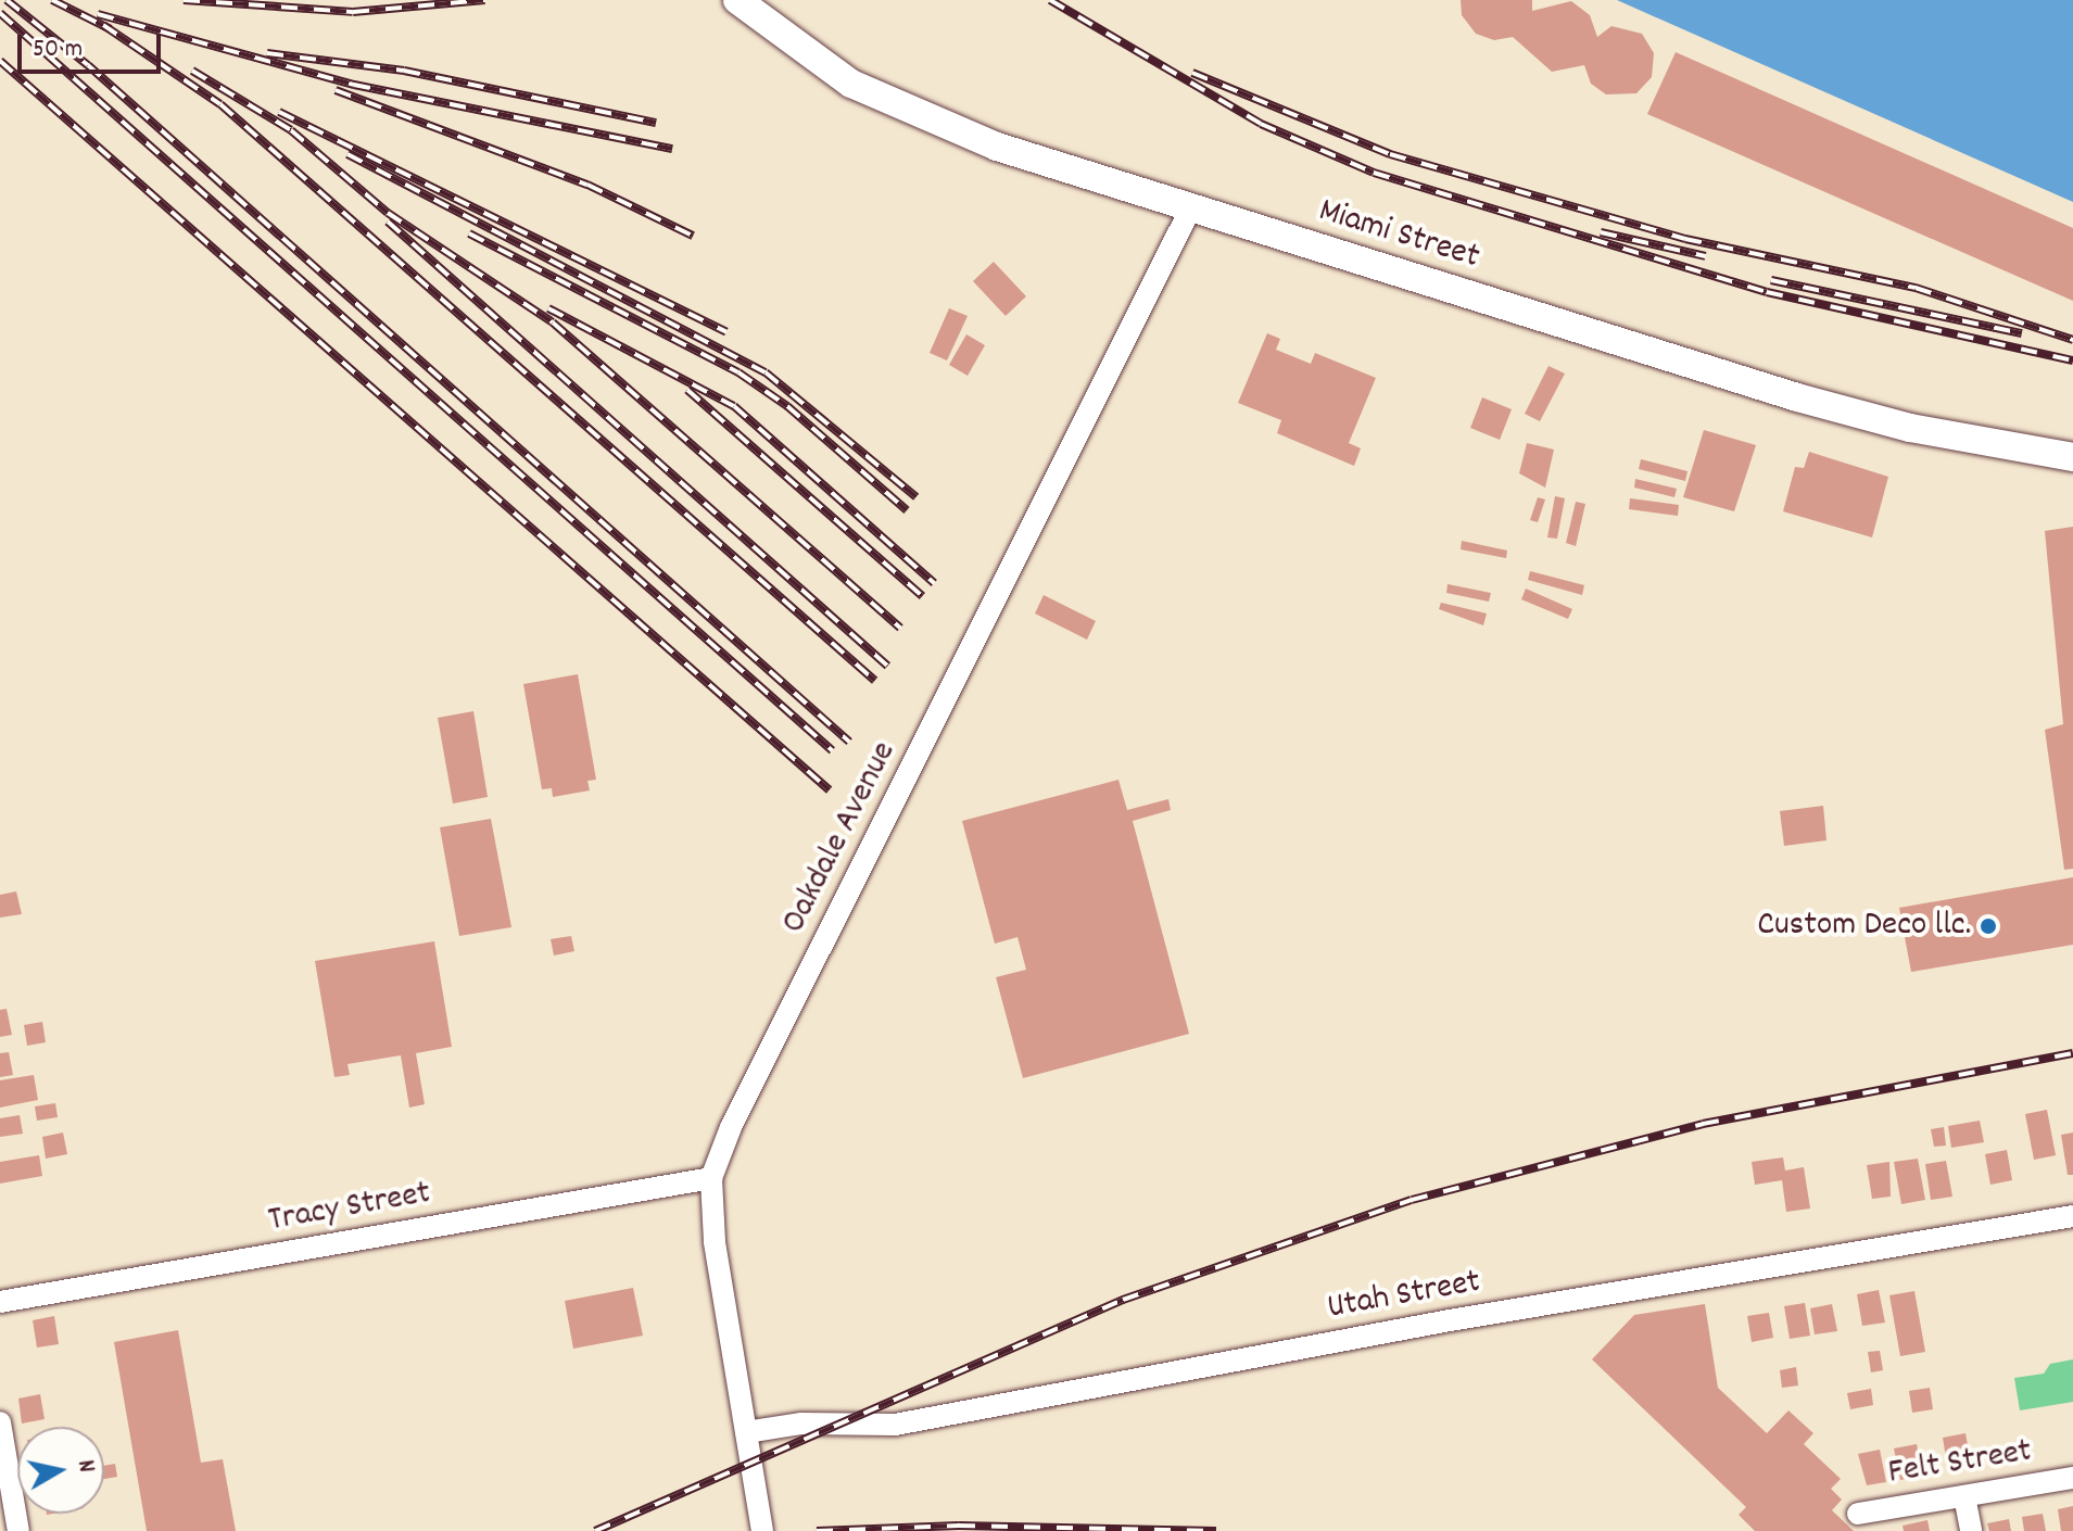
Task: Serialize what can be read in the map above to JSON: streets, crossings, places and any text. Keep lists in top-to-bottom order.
{
  "streets": {
    "main road": ["Miami Street"],
    "street": [
      "Oakdale Avenue",
      "Tracy Street",
      "Utah Street",
      "Felt Street"
    ]
  },
  "crossings": [
    ["Miami Street", "Oakdale Avenue"],
    ["Oakdale Avenue", "Tracy Street"],
    ["Oakdale Avenue", "Utah Street"]
  ],
  "places": ["Custom Deco llc."],
  "scale_bar": "50 m",
  "north": "right"
}
